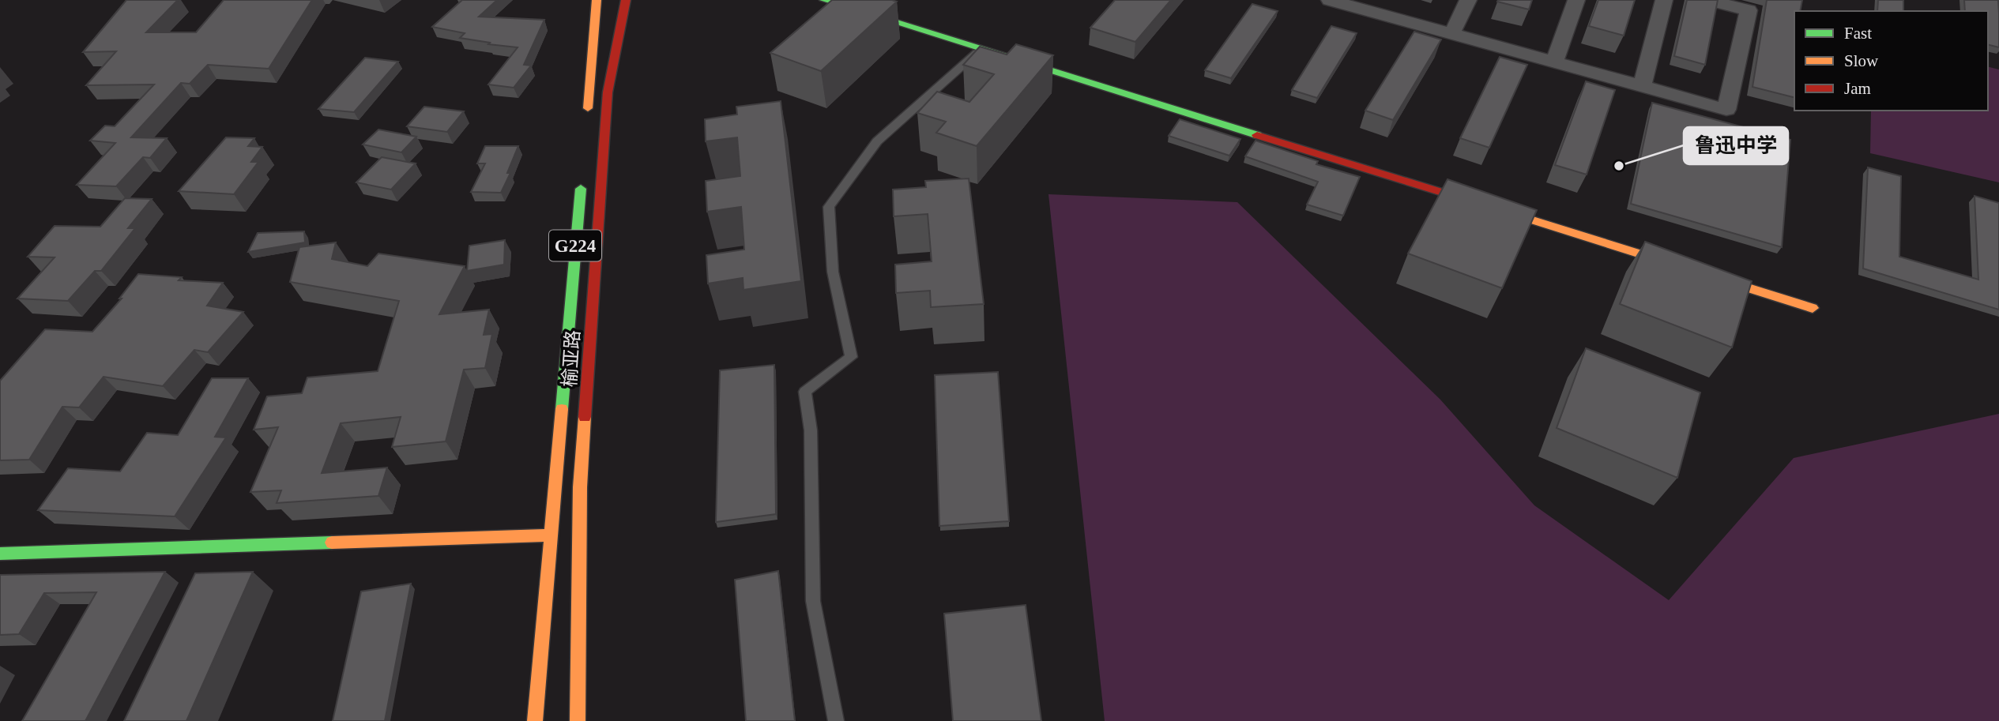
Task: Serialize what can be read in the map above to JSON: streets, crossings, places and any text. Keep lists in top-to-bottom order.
{
  "streets": {
    "main road": ["G224", "榆亚路"]
  },
  "places": ["鲁迅中学"],
  "legend": ["Fast", "Slow", "Jam"]
}
